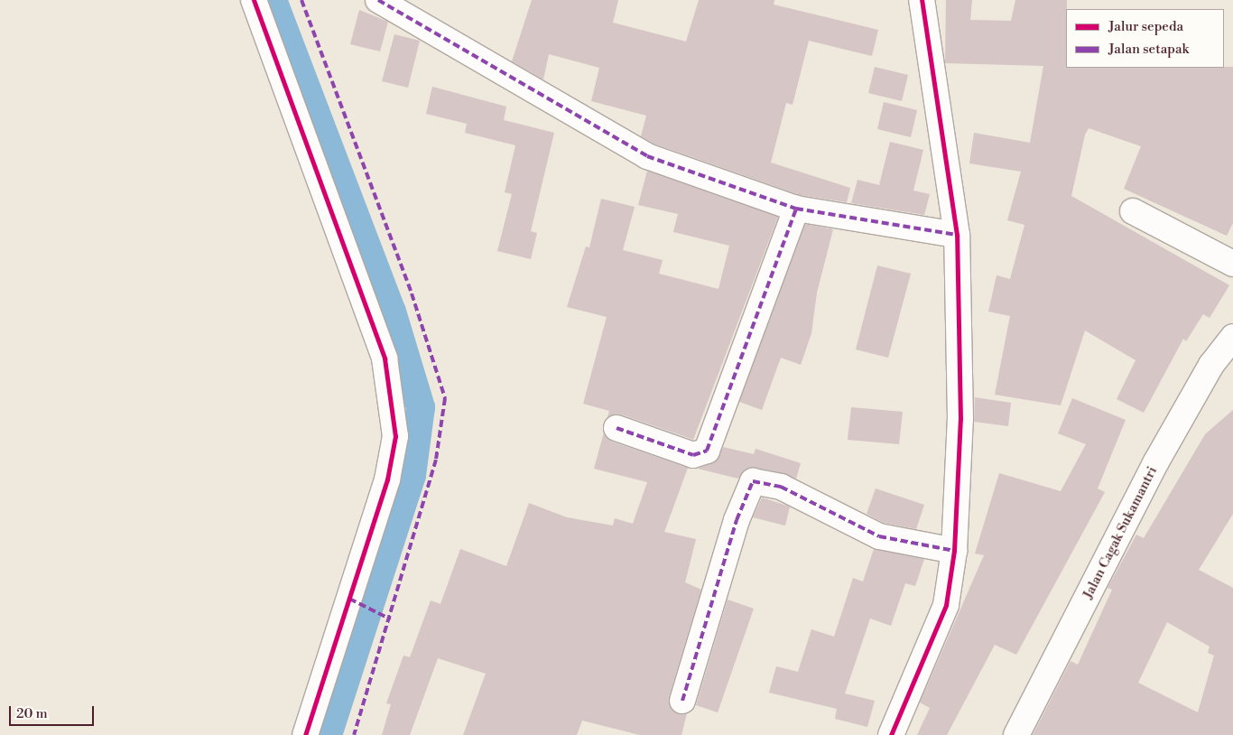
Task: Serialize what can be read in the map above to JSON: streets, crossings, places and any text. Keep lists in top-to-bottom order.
{
  "streets": {
    "street": ["Jalan Cagak Sukamantri"]
  },
  "legend": ["Jalur sepeda", "Jalan setapak"],
  "scale_bar": "20 m"
}
